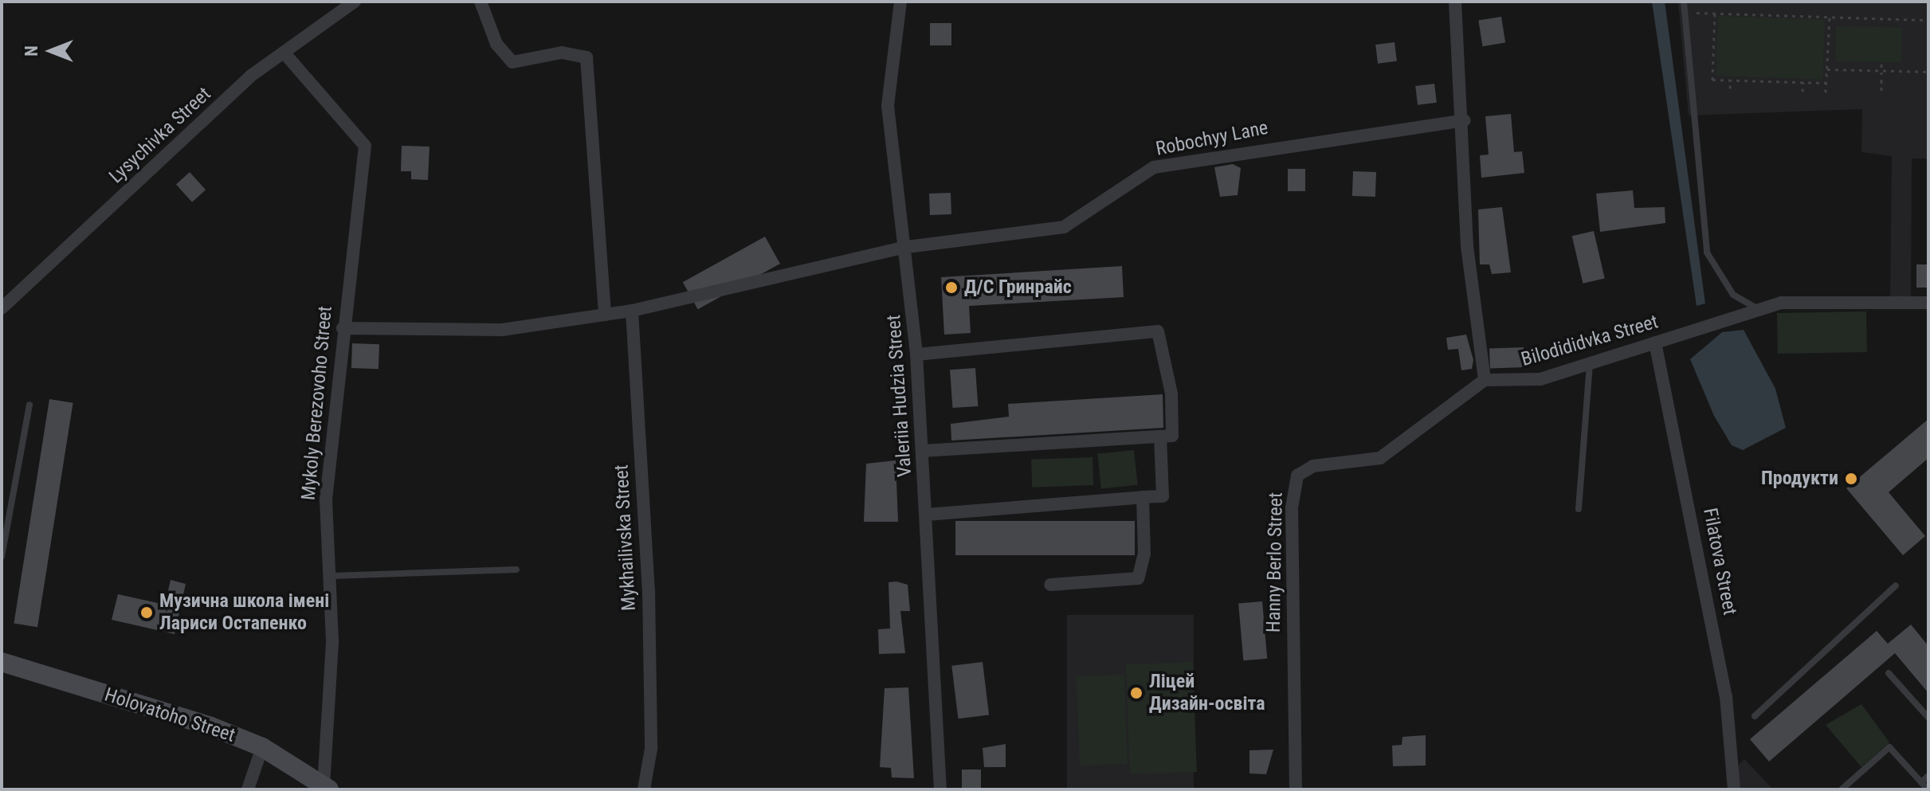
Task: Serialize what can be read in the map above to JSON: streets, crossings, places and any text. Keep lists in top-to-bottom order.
{
  "streets": {
    "main road": ["Holovatoho Street"],
    "street": [
      "Lysychivka Street",
      "Robochyy Lane",
      "Bilodididvka Street",
      "Valeriia Hudzia Street",
      "Mykoly Berezovoho Street",
      "Mykhailivska Street",
      "Filatova Street",
      "Hanny Berlo Street"
    ]
  },
  "crossings": [
    ["Lysychivka Street", "Mykoly Berezovoho Street"],
    ["Robochyy Lane", "Valeriia Hudzia Street"],
    ["Robochyy Lane", "Mykhailivska Street"],
    ["Bilodididvka Street", "Filatova Street"],
    ["Bilodididvka Street", "Hanny Berlo Street"],
    ["Mykoly Berezovoho Street", "Holovatoho Street"]
  ],
  "places": [
    "Д/С Гринрайс",
    "Продукти",
    "Музична школа імені Лариси Остапенко",
    "Ліцей Дизайн-освіта"
  ],
  "north": "left"
}
